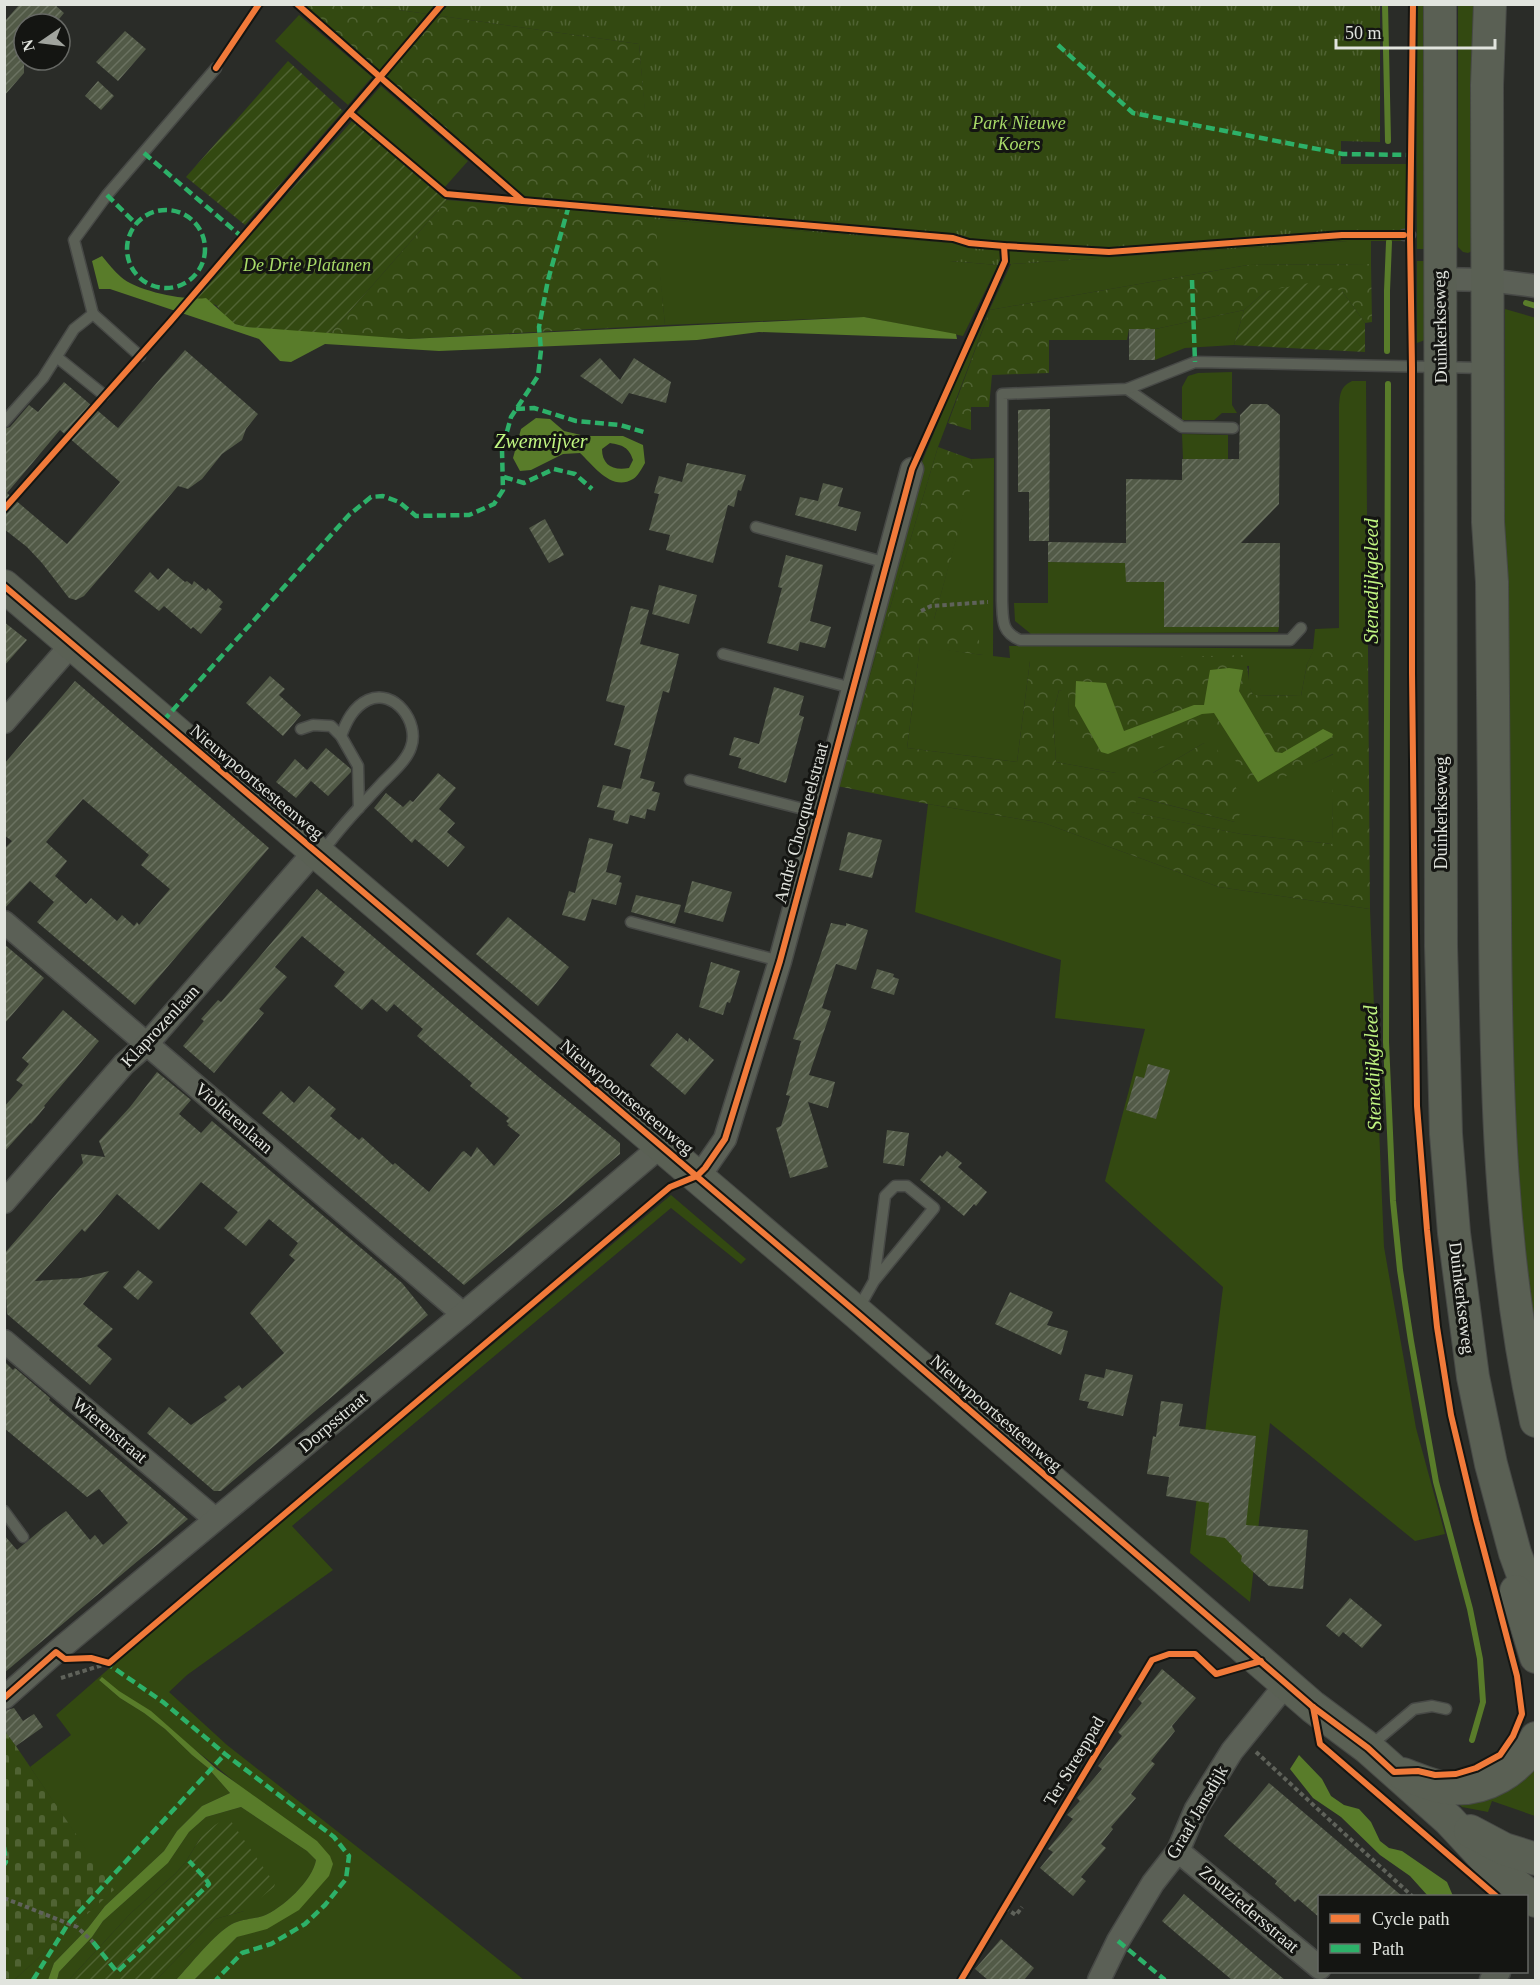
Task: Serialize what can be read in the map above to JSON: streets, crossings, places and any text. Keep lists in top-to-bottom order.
{
  "streets": {
    "main road": ["Duinkerkseweg", "Nieuwpoortsesteenweg"],
    "street": [
      "André Chocqueelstraat",
      "Klaprozenlaan",
      "Violierenlaan",
      "Dorpsstraat",
      "Wierenstraat",
      "Graaf Jansdijk",
      "Zoutziedersstraat"
    ],
    "cycle path": ["Ter Streeppad"]
  },
  "crossings": [
    ["Nieuwpoortsesteenweg", "André Chocqueelstraat"],
    ["Nieuwpoortsesteenweg", "Klaprozenlaan"],
    ["Nieuwpoortsesteenweg", "Dorpsstraat"],
    ["Nieuwpoortsesteenweg", "Graaf Jansdijk"],
    ["Klaprozenlaan", "Violierenlaan"],
    ["Violierenlaan", "Dorpsstraat"],
    ["Dorpsstraat", "Wierenstraat"],
    ["Graaf Jansdijk", "Zoutziedersstraat"]
  ],
  "water": ["Zwemvijver", "Stenedijkgeleed"],
  "parks": ["Park Nieuwe Koers", "De Drie Platanen"],
  "legend": ["Cycle path", "Path"],
  "scale_bar": "50 m",
  "north": "left"
}
